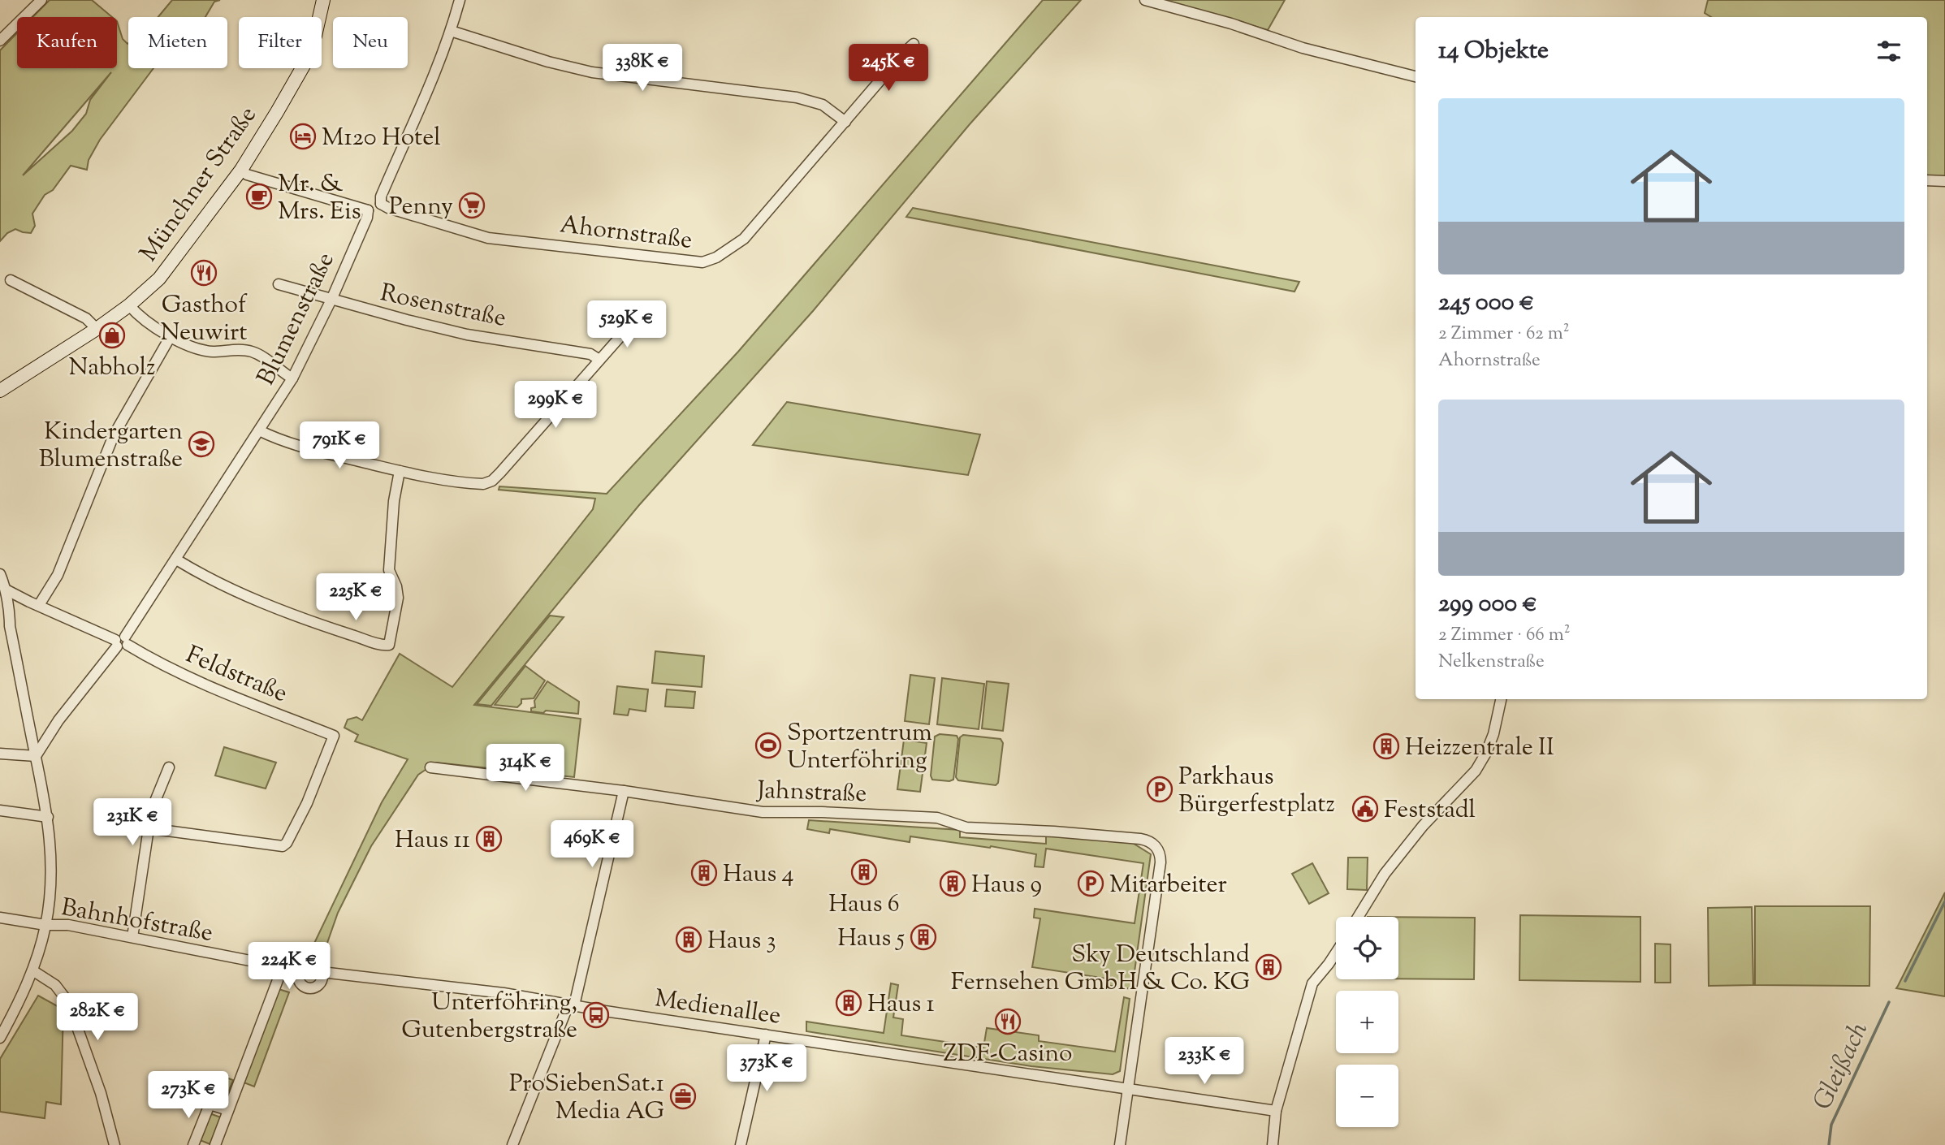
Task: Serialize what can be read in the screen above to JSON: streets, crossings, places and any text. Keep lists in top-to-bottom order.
{
  "streets": {
    "main road": ["Münchner Straße"],
    "street": [
      "Ahornstraße",
      "Rosenstraße",
      "Blumenstraße",
      "Feldstraße",
      "Jahnstraße",
      "Bahnhofstraße",
      "Medienallee"
    ]
  },
  "crossings": [
    ["Rosenstraße", "Blumenstraße"],
    ["Blumenstraße", "Feldstraße"],
    ["Jahnstraße", "Medienallee"],
    ["Bahnhofstraße", "Medienallee"]
  ],
  "water": ["Gleißach"],
  "places": {
    "hotel": ["M120 Hotel"],
    "cafe": ["Mr. & Mrs. Eis"],
    "supermarket": ["Penny"],
    "restaurant": ["Gasthof Neuwirt", "ZDF-Casino"],
    "shop": ["Nabholz"],
    "school or university": ["Kindergarten Blumenstraße"],
    "sports": ["Sportzentrum Unterföhring"],
    "building": [
      "Heizzentrale II",
      "Haus 11",
      "Haus 6",
      "Haus 4",
      "Haus 9",
      "Haus 5",
      "Haus 3",
      "Sky Deutschland Fernsehen GmbH & Co. KG",
      "Haus 1"
    ],
    "parking": ["Parkhaus Bürgerfestplatz", "Mitarbeiter"],
    "public building": ["Feststadl"],
    "bus stop": ["Unterföhring, Gutenbergstraße"],
    "office": ["ProSiebenSat.1 Media AG"]
  },
  "page": {
    "chip": [
      "Kaufen",
      "Mieten",
      "Filter",
      "Neu"
    ],
    "heading": "14 Objekte",
    "price": [
      "338K €",
      "245K €",
      "529K €",
      "299K €",
      "791K €",
      "225K €",
      "314K €",
      "231K €",
      "469K €",
      "224K €",
      "282K €",
      "233K €",
      "373K €",
      "273K €"
    ],
    "list": [
      {
        "name": "245 000 €",
        "note": "2 Zimmer · 62 m² · Ahornstraße"
      },
      {
        "name": "299 000 €",
        "note": "2 Zimmer · 66 m² · Nelkenstraße"
      }
    ],
    "map_buttons": ["+", "−"]
  }
}
